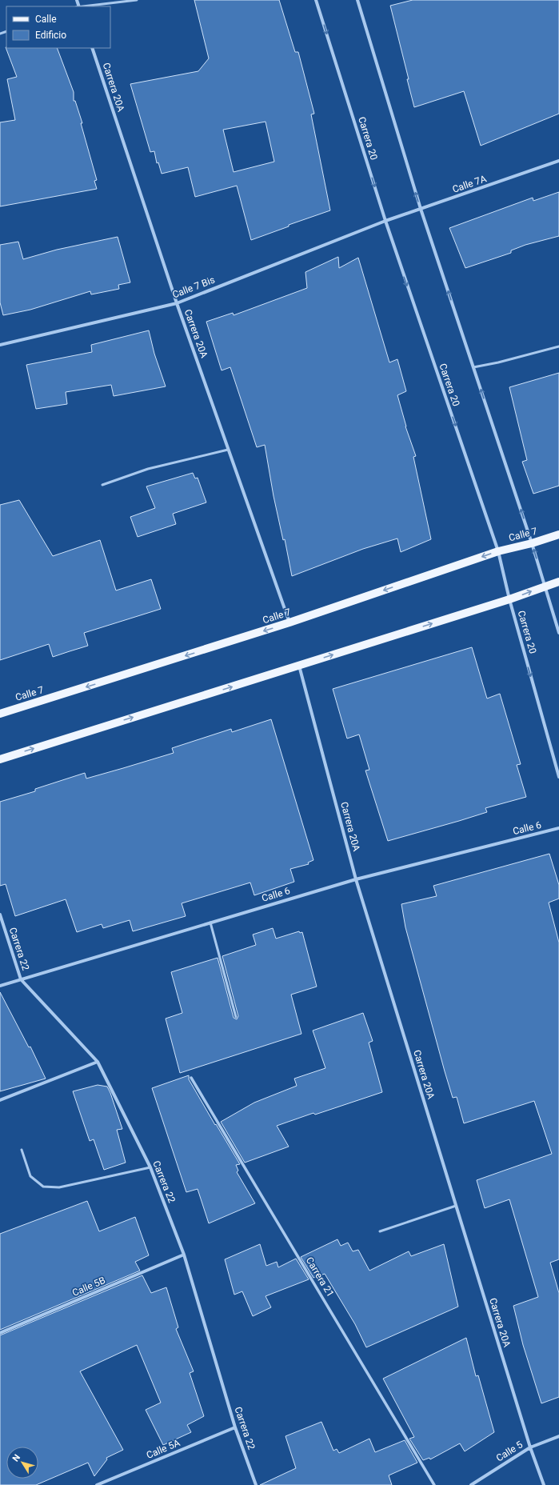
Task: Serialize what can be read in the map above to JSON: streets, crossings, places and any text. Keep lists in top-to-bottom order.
{
  "streets": {
    "main road": ["Calle 7"],
    "street": [
      "Carrera 20A",
      "Carrera 20",
      "Calle 7A",
      "Calle 7 Bis",
      "Calle 6",
      "Carrera 22",
      "Carrera 21",
      "Calle 5B",
      "Calle 5A",
      "Calle 5"
    ]
  },
  "crossings": [
    ["Carrera 20A", "Calle 7 Bis"],
    ["Carrera 20A", "Calle 7"],
    ["Carrera 20A", "Calle 6"],
    ["Carrera 20A", "Calle 5"],
    ["Carrera 20", "Calle 7A"],
    ["Carrera 20", "Calle 7 Bis"],
    ["Carrera 20", "Calle 7"],
    ["Calle 7A", "Calle 7 Bis"],
    ["Calle 6", "Carrera 22"],
    ["Carrera 22", "Calle 5B"],
    ["Carrera 22", "Calle 5A"]
  ],
  "one_way": ["Carrera 20"],
  "legend": ["Calle", "Edificio"],
  "north": "top left"
}
